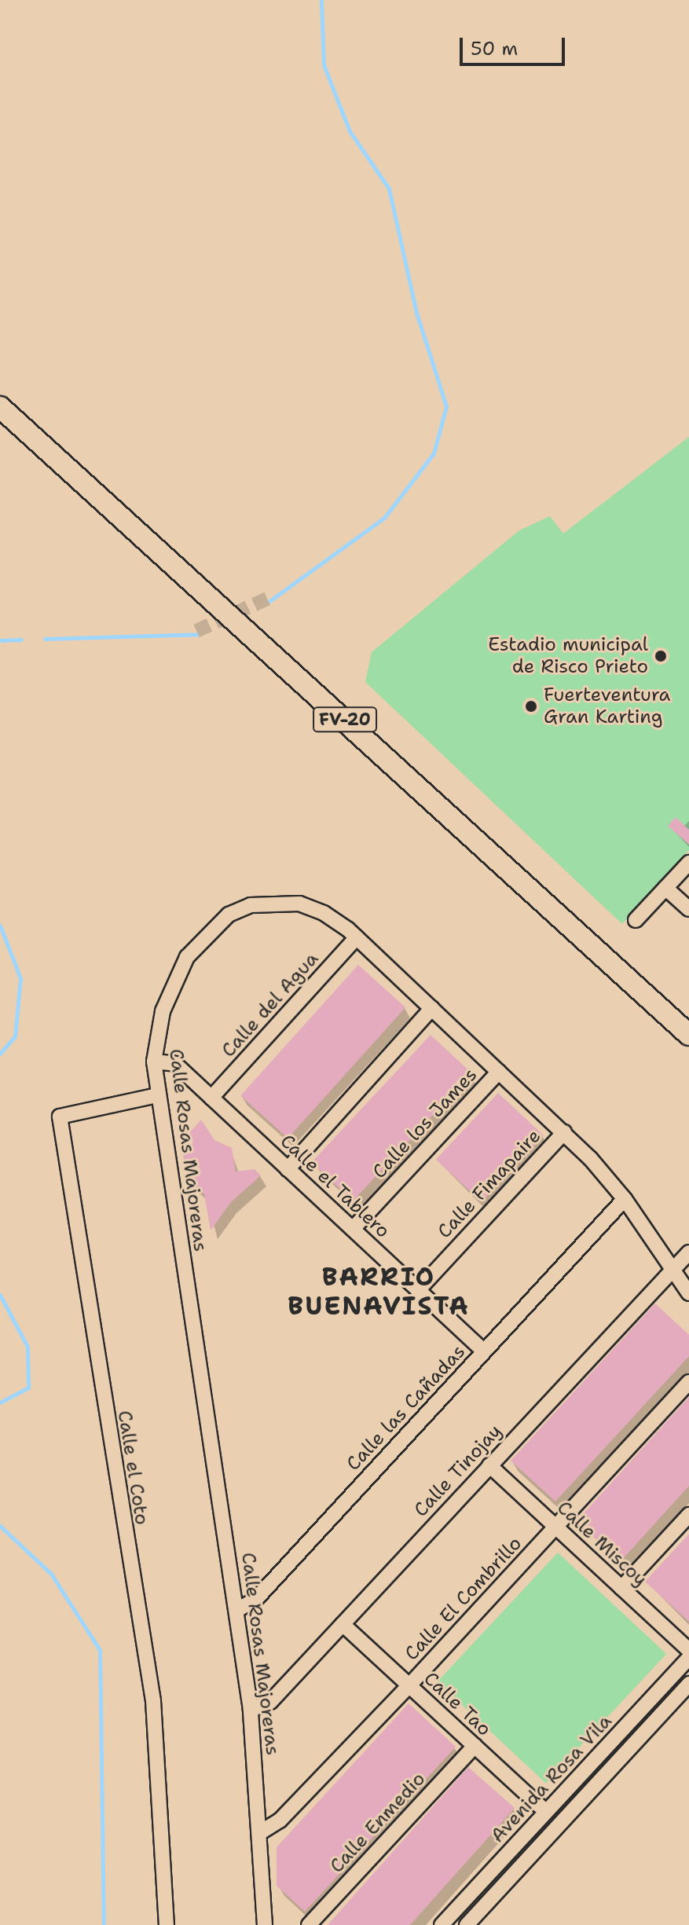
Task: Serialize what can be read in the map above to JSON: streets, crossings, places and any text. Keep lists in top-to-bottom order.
{
  "streets": {
    "main road": ["FV-20"],
    "street": [
      "Calle del Agua",
      "Calle los James",
      "Calle Rosas Majoreras",
      "Calle Fimapaire",
      "Calle el Tablero",
      "Calle las Cañadas",
      "Calle el Coto",
      "Calle Tinojay",
      "Calle Miscoy",
      "Calle El Combrillo",
      "Calle Tao",
      "Avenida Rosa Vila",
      "Calle Enmedio"
    ]
  },
  "crossings": [
    ["Calle del Agua", "Calle Rosas Majoreras"],
    ["Calle del Agua", "Calle el Tablero"],
    ["Calle los James", "Calle Rosas Majoreras"],
    ["Calle los James", "Calle el Tablero"],
    ["Calle Rosas Majoreras", "Calle Fimapaire"],
    ["Calle Rosas Majoreras", "Calle el Tablero"],
    ["Calle Rosas Majoreras", "Calle las Cañadas"],
    ["Calle Rosas Majoreras", "Calle el Coto"],
    ["Calle Rosas Majoreras", "Calle Tinojay"],
    ["Calle Rosas Majoreras", "Calle El Combrillo"],
    ["Calle Fimapaire", "Calle el Tablero"],
    ["Calle el Tablero", "Calle las Cañadas"],
    ["Calle Tinojay", "Calle Miscoy"],
    ["Calle Tinojay", "Calle Tao"],
    ["Calle Miscoy", "Calle El Combrillo"],
    ["Calle El Combrillo", "Calle Tao"],
    ["Calle Tao", "Avenida Rosa Vila"],
    ["Calle Tao", "Calle Enmedio"]
  ],
  "districts": ["BARRIO BUENAVISTA"],
  "places": ["Estadio municipal de Risco Prieto", "Fuerteventura Gran Karting"],
  "scale_bar": "50 m"
}
